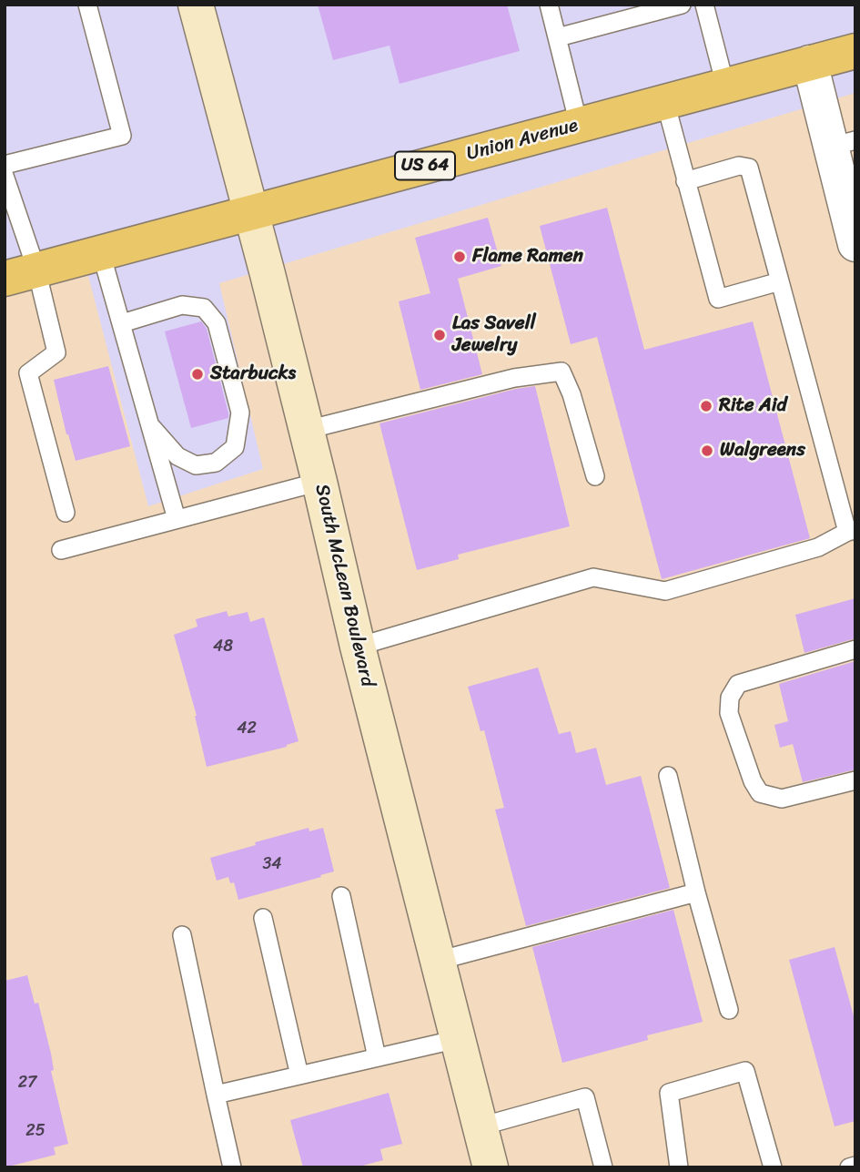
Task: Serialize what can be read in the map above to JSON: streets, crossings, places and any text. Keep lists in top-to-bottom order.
{
  "streets": {
    "main road": ["Union Avenue", "US 64", "South McLean Boulevard"]
  },
  "crossings": [
    ["Union Avenue", "South McLean Boulevard"]
  ],
  "places": [
    "Flame Ramen",
    "Las Savell Jewelry",
    "Starbucks",
    "Rite Aid",
    "Walgreens"
  ],
  "house_numbers": [
    "48",
    "42",
    "34",
    "27",
    "25"
  ]
}
